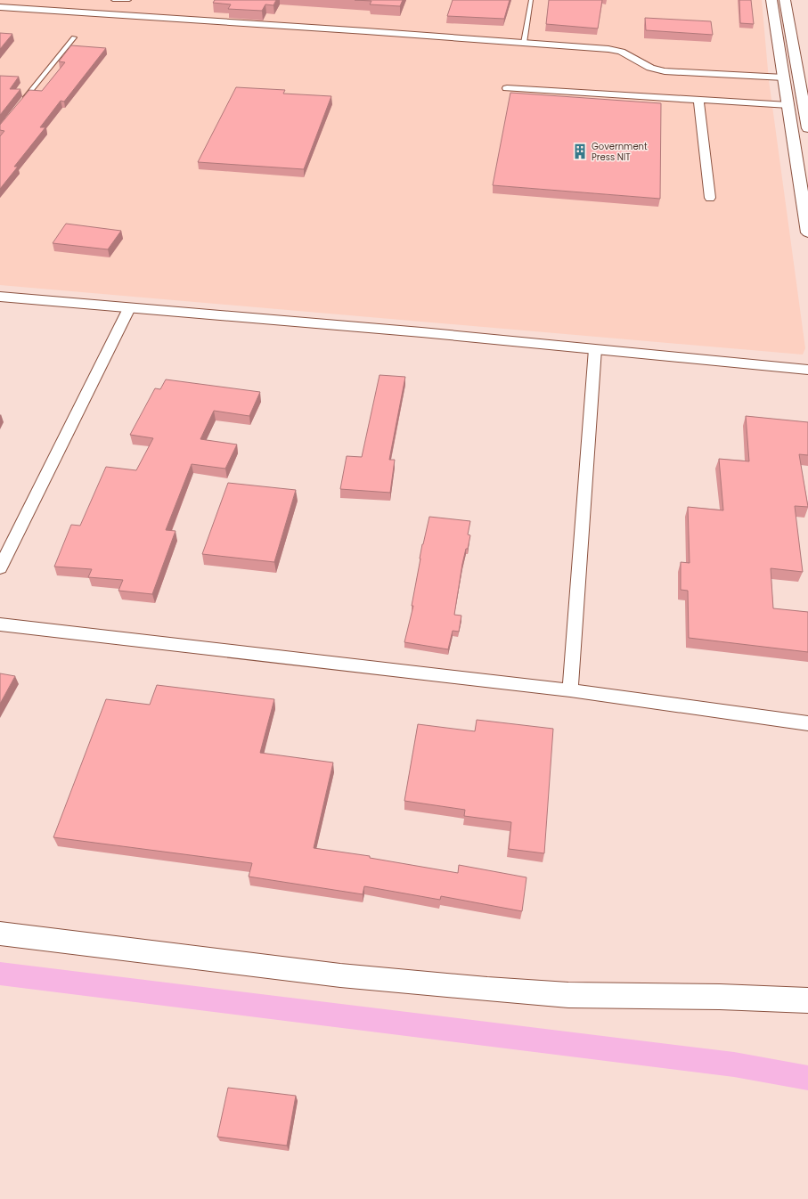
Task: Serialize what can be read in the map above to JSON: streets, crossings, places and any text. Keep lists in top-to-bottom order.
{
  "places": {
    "building": ["Government Press NIT"]
  }
}
